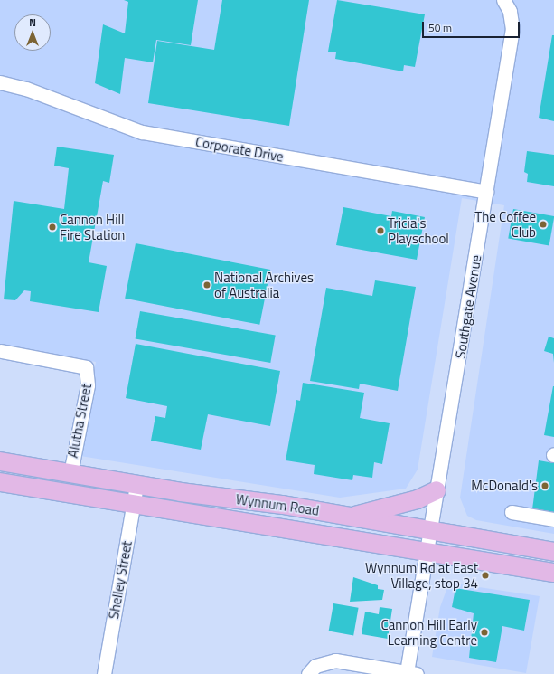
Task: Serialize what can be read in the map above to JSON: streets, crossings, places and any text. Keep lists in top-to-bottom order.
{
  "streets": {
    "main road": ["Wynnum Road"],
    "street": [
      "Corporate Drive",
      "Southgate Avenue",
      "Alutha Street",
      "Shelley Street"
    ]
  },
  "crossings": [
    ["Corporate Drive", "Southgate Avenue"],
    ["Southgate Avenue", "Wynnum Road"],
    ["Alutha Street", "Wynnum Road"],
    ["Wynnum Road", "Shelley Street"]
  ],
  "places": [
    "The Coffee Club",
    "Cannon Hill Fire Station",
    "Tricia's Playschool",
    "National Archives of Australia",
    "McDonald's",
    "Wynnum Rd at East Village, stop 34",
    "Cannon Hill Early Learning Centre"
  ],
  "scale_bar": "50 m",
  "north": "top"
}
